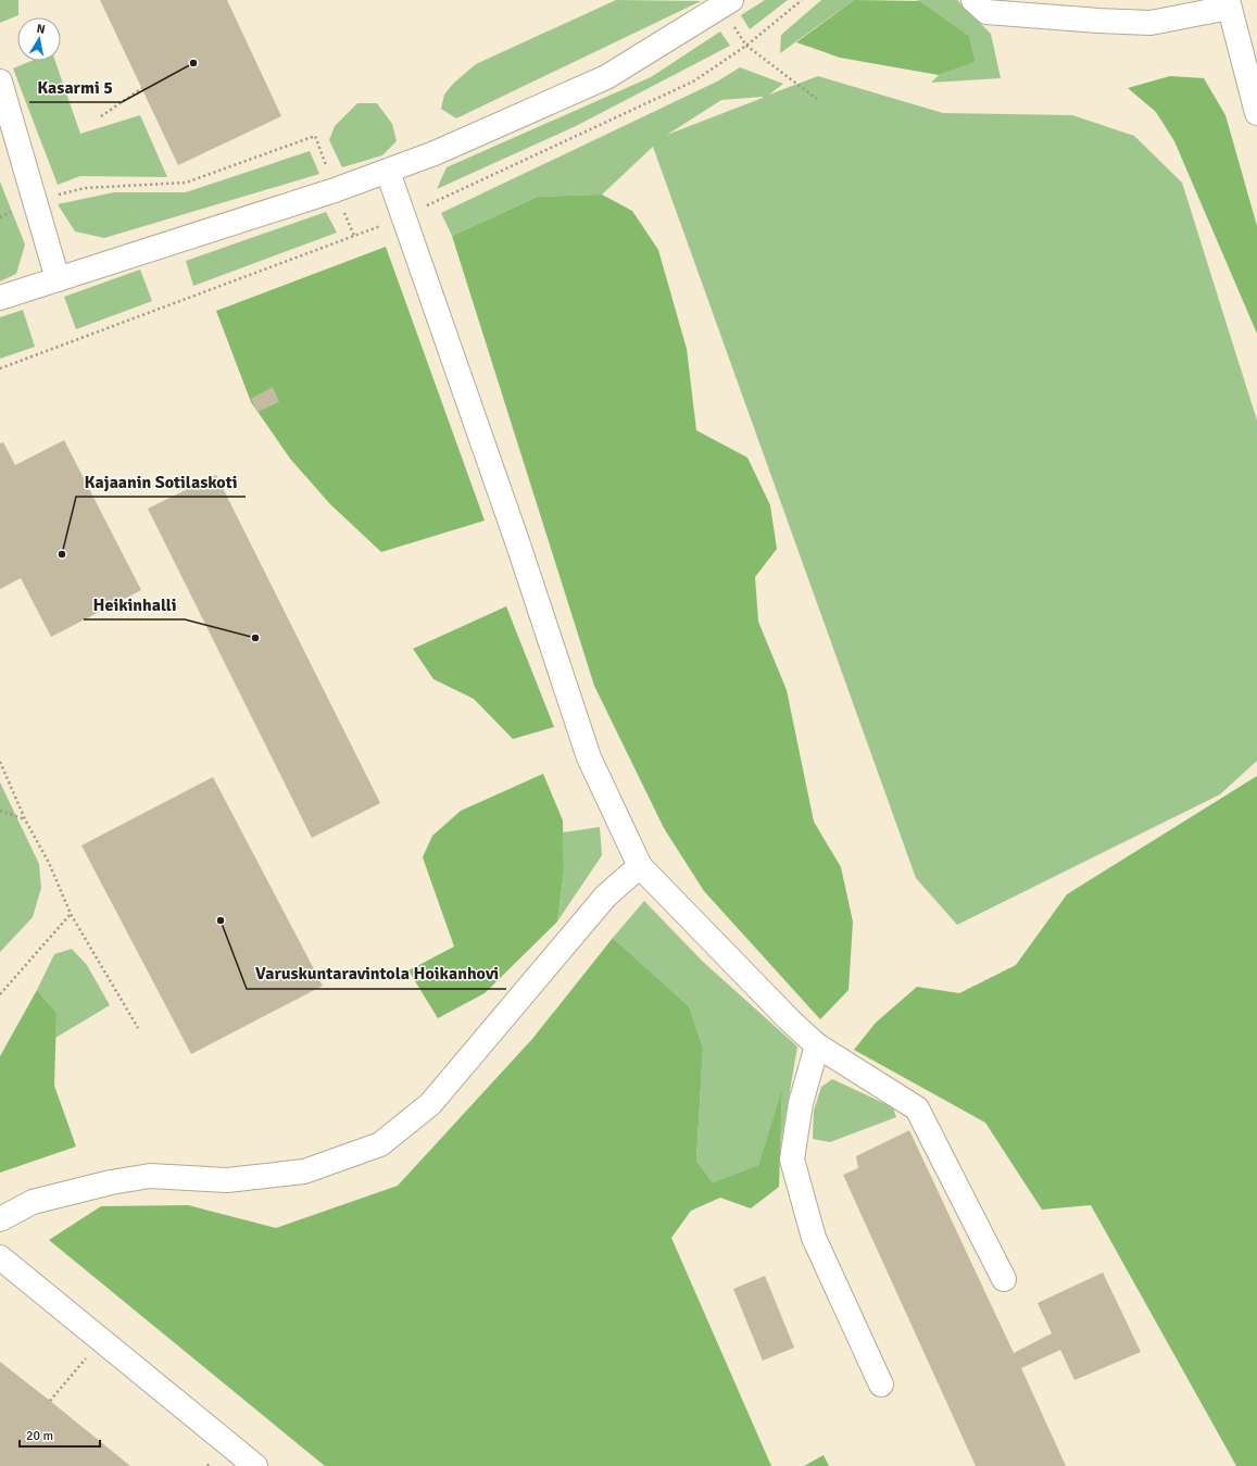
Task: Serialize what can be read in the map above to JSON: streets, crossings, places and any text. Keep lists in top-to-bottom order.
{
  "places": [
    "Kasarmi 5",
    "Kajaanin Sotilaskoti",
    "Heikinhalli",
    "Varuskuntaravintola Hoikanhovi"
  ],
  "scale_bar": "20 m",
  "north": "top"
}
